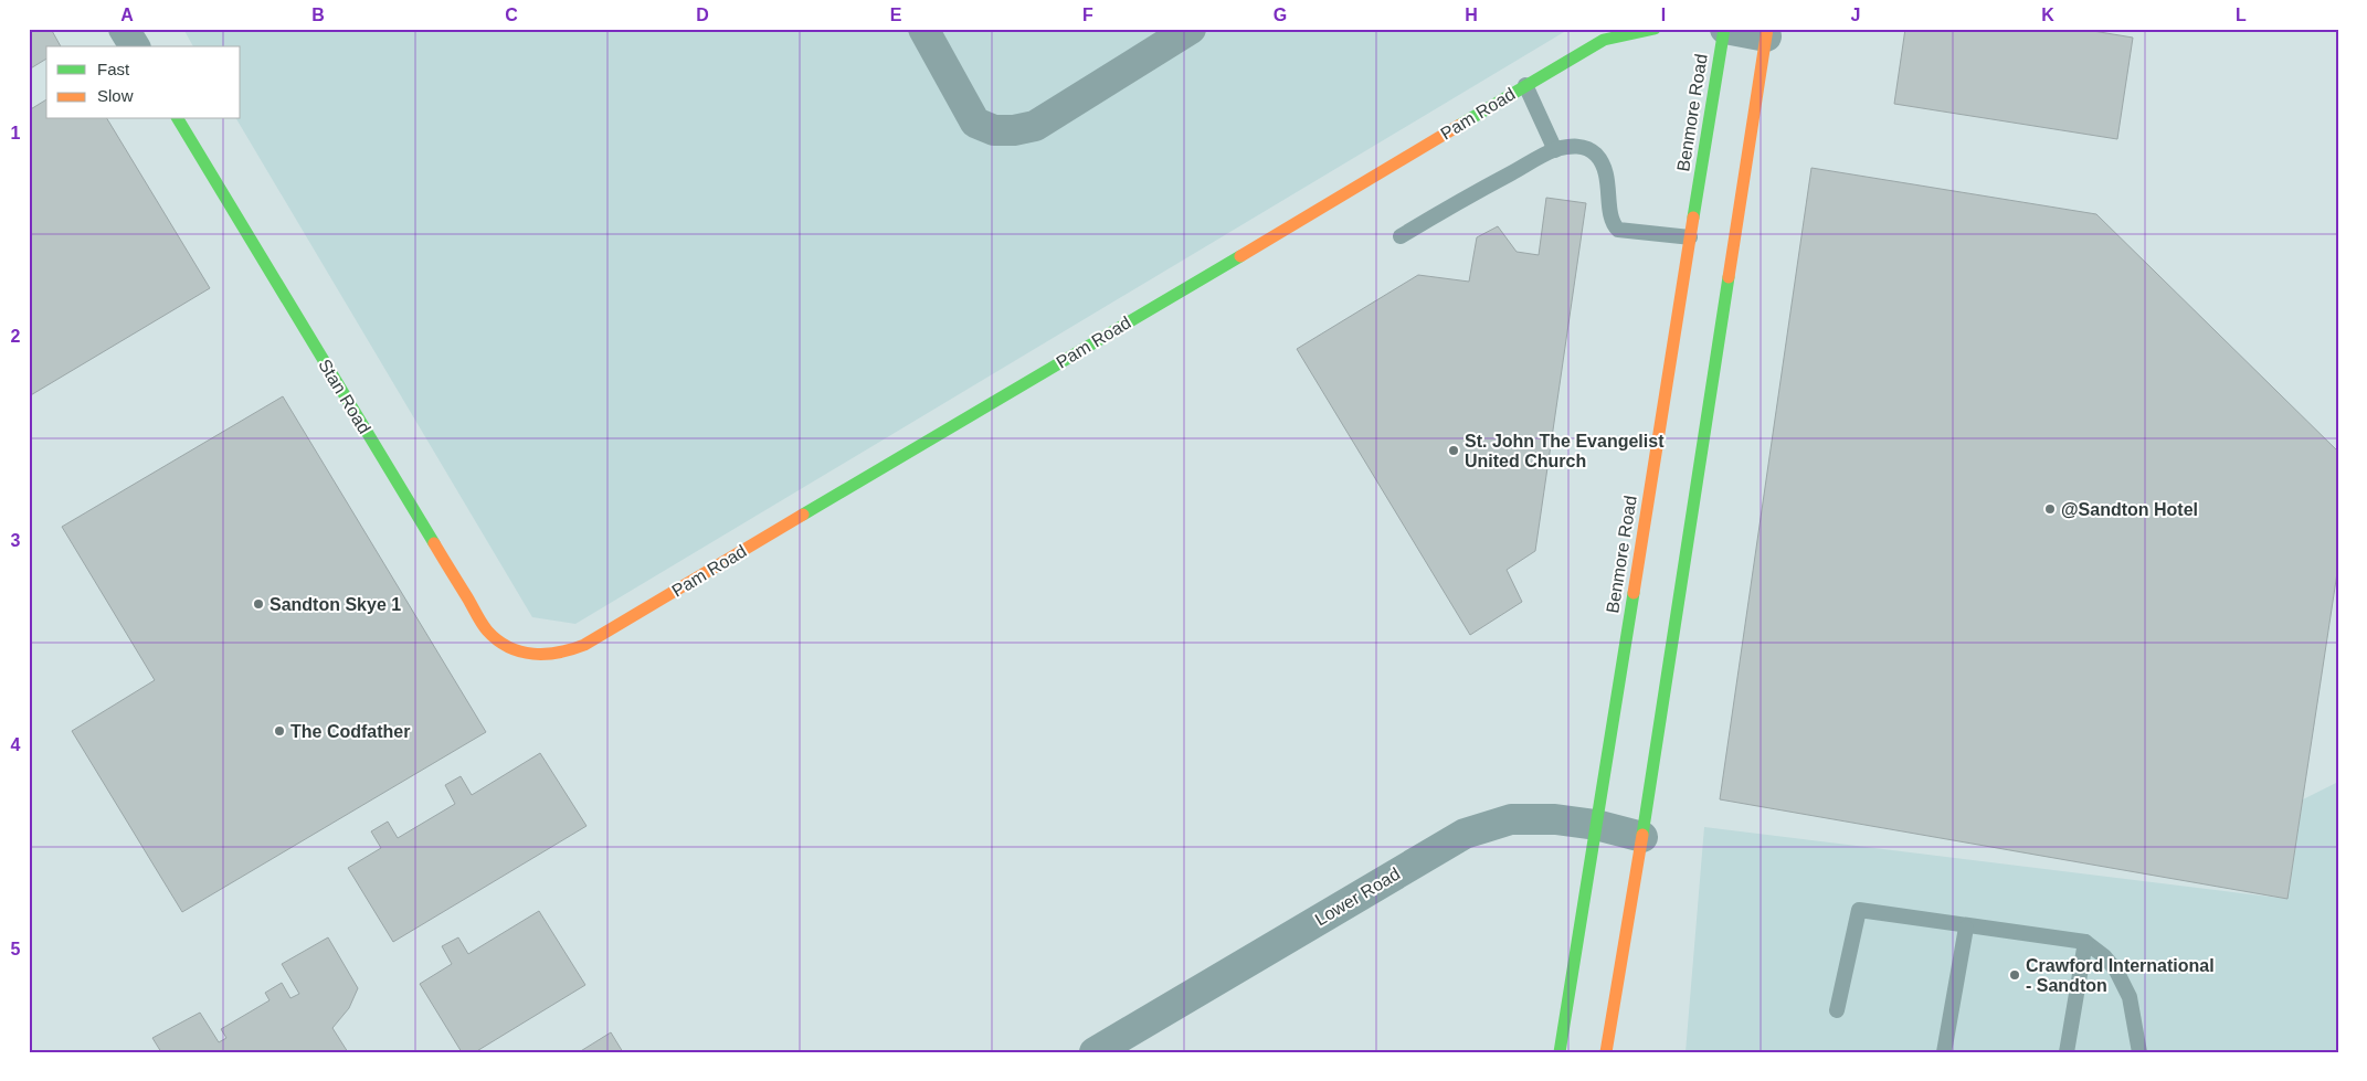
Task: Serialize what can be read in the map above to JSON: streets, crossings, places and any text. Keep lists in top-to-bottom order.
{
  "streets": {
    "street": [
      "Benmore Road",
      "Pam Road",
      "Stan Road",
      "Lower Road"
    ]
  },
  "crossings": [
    ["Benmore Road", "Lower Road"],
    ["Pam Road", "Stan Road"]
  ],
  "places": [
    "St. John The Evangelist United Church",
    "@Sandton Hotel",
    "Sandton Skye 1",
    "The Codfather",
    "Crawford International - Sandton"
  ],
  "legend": ["Fast", "Slow"],
  "grid": {
    "columns": [
      "A",
      "B",
      "C",
      "D",
      "E",
      "F",
      "G",
      "H",
      "I",
      "J",
      "K",
      "L"
    ],
    "rows": [
      "1",
      "2",
      "3",
      "4",
      "5"
    ]
  }
}
